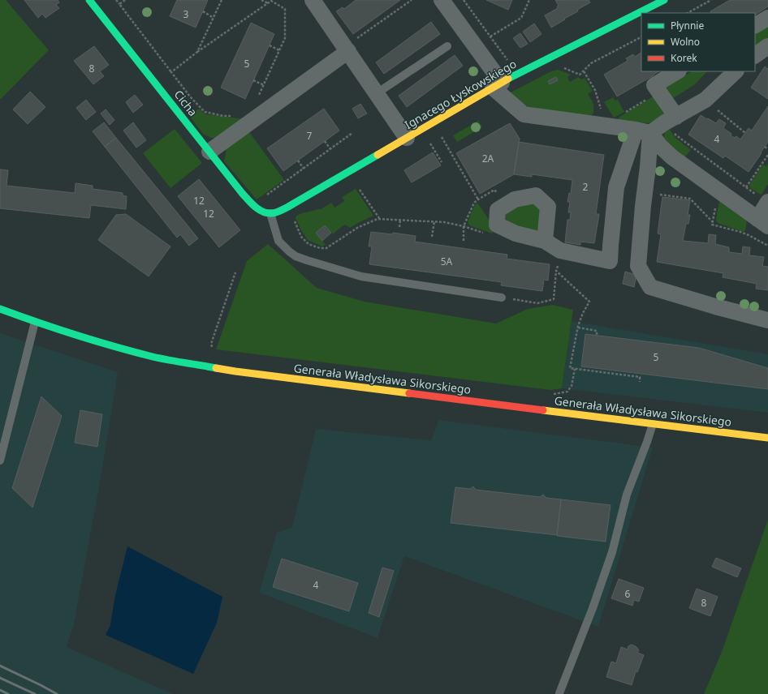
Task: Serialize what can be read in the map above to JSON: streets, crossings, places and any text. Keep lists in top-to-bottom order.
{
  "streets": {
    "main road": ["Ignacego Łyskowskiego", "Cicha", "Generała Władysława Sikorskiego"]
  },
  "crossings": [
    ["Ignacego Łyskowskiego", "Cicha"]
  ],
  "house_numbers": [
    "3",
    "5",
    "8",
    "7",
    "4",
    "2A",
    "2",
    "12",
    "12",
    "5A",
    "5",
    "4",
    "6",
    "8"
  ],
  "legend": ["Płynnie", "Wolno", "Korek"]
}
